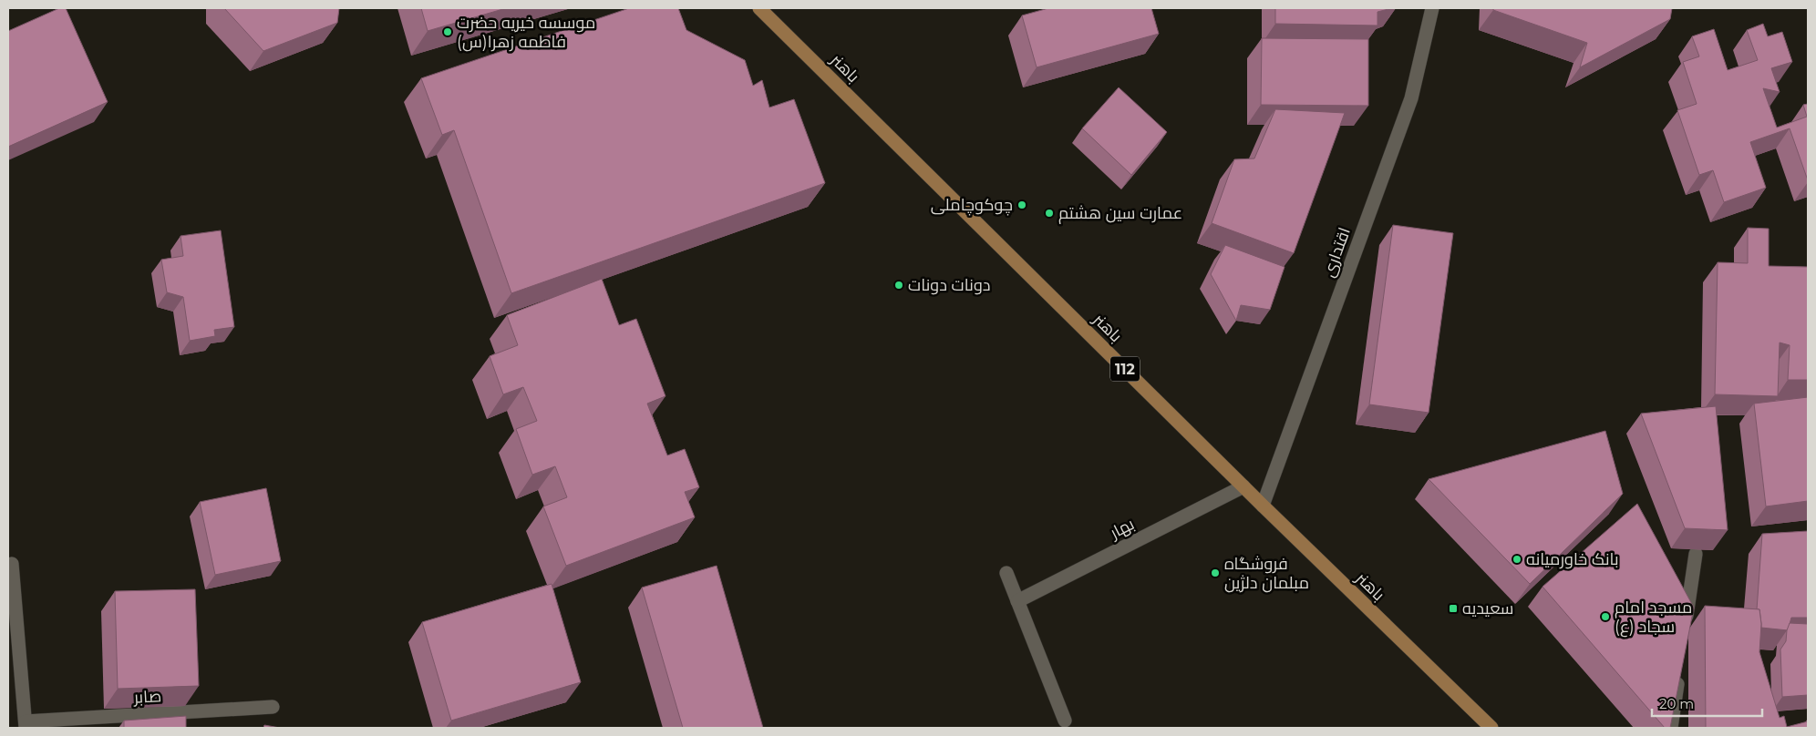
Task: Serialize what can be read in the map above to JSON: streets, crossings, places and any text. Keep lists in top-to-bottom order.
{
  "streets": {
    "main road": ["باهنر", "112"],
    "street": ["اقتداری", "بهار", "صابر"]
  },
  "crossings": [
    ["باهنر", "اقتداری"],
    ["باهنر", "بهار"]
  ],
  "places": {
    "other": [
      "موسسه خیریه حضرت فاطمه زهرا(س)",
      "چوکوچاملی",
      "عمارت سین هشتم",
      "دونات دونات",
      "بانک خاورمیانه",
      "فروشگاه مبلمان دلژین",
      "مسجد امام سجاد (ع)"
    ],
    "transit": ["سعیدیه"]
  },
  "scale_bar": "20 m"
}
